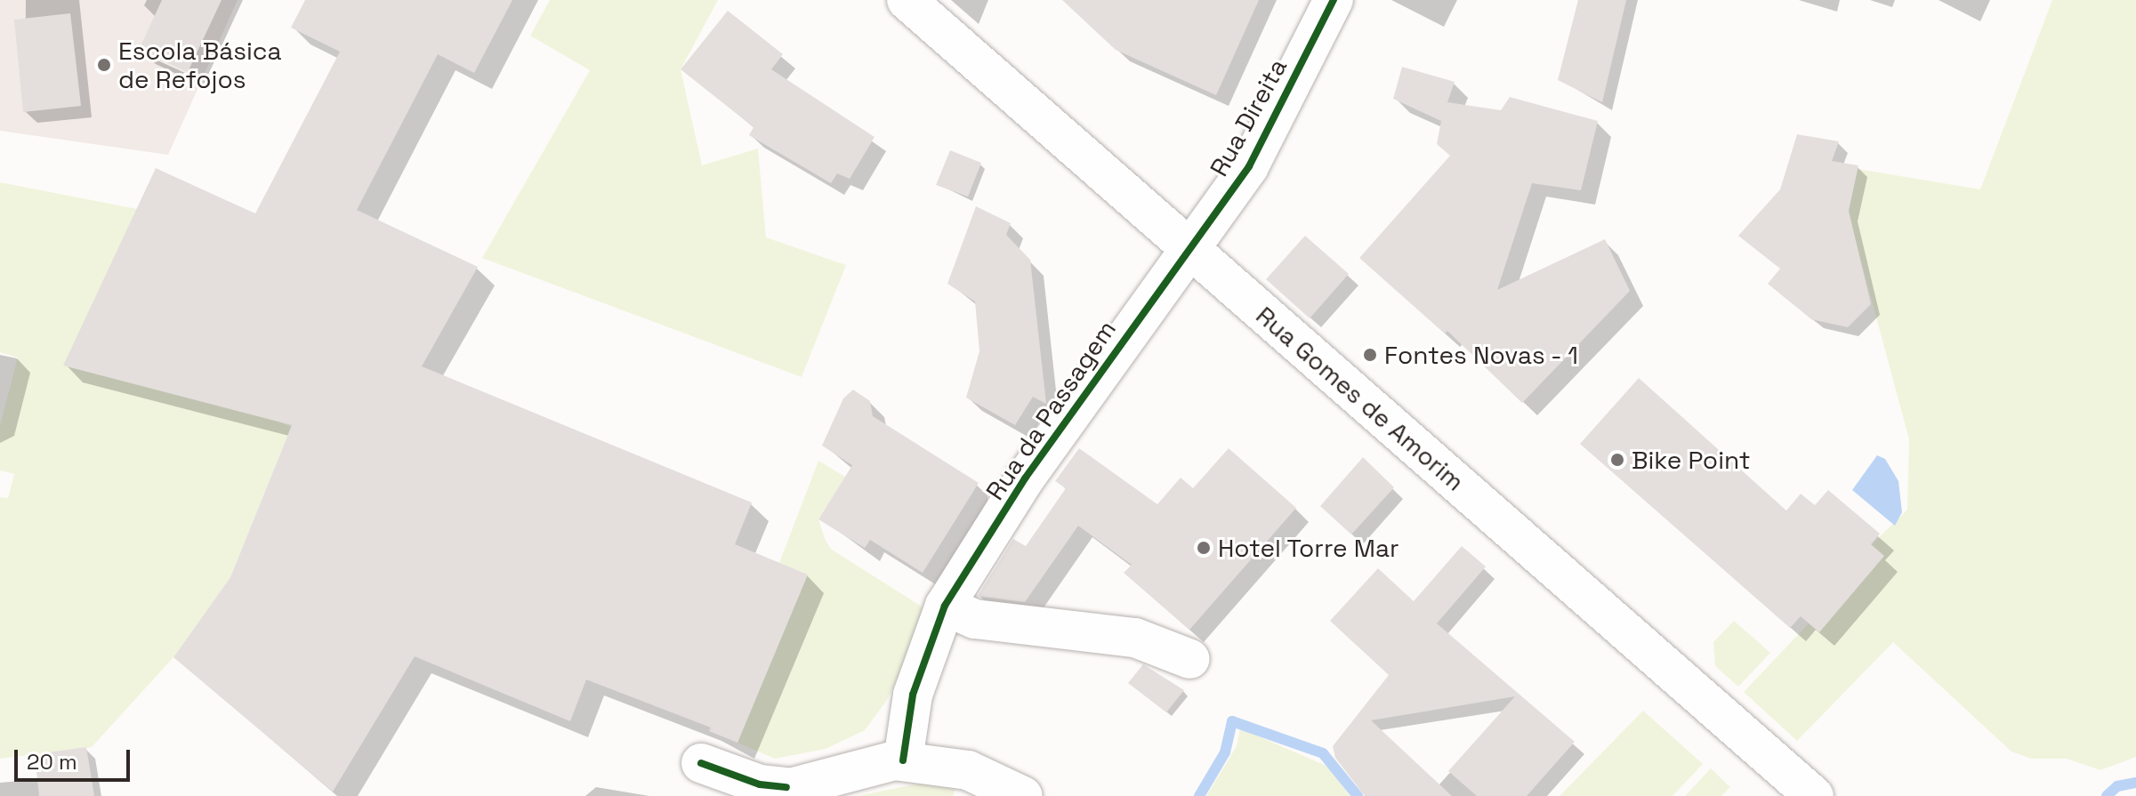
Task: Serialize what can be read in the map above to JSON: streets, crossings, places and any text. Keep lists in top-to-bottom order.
{
  "streets": {
    "street": ["Rua Direita", "Rua Gomes de Amorim", "Rua da Passagem"]
  },
  "crossings": [
    ["Rua Direita", "Rua Gomes de Amorim"],
    ["Rua Direita", "Rua da Passagem"],
    ["Rua Gomes de Amorim", "Rua da Passagem"]
  ],
  "places": [
    "Escola Básica de Refojos",
    "Fontes Novas - 1",
    "Bike Point",
    "Hotel Torre Mar"
  ],
  "scale_bar": "20 m"
}
